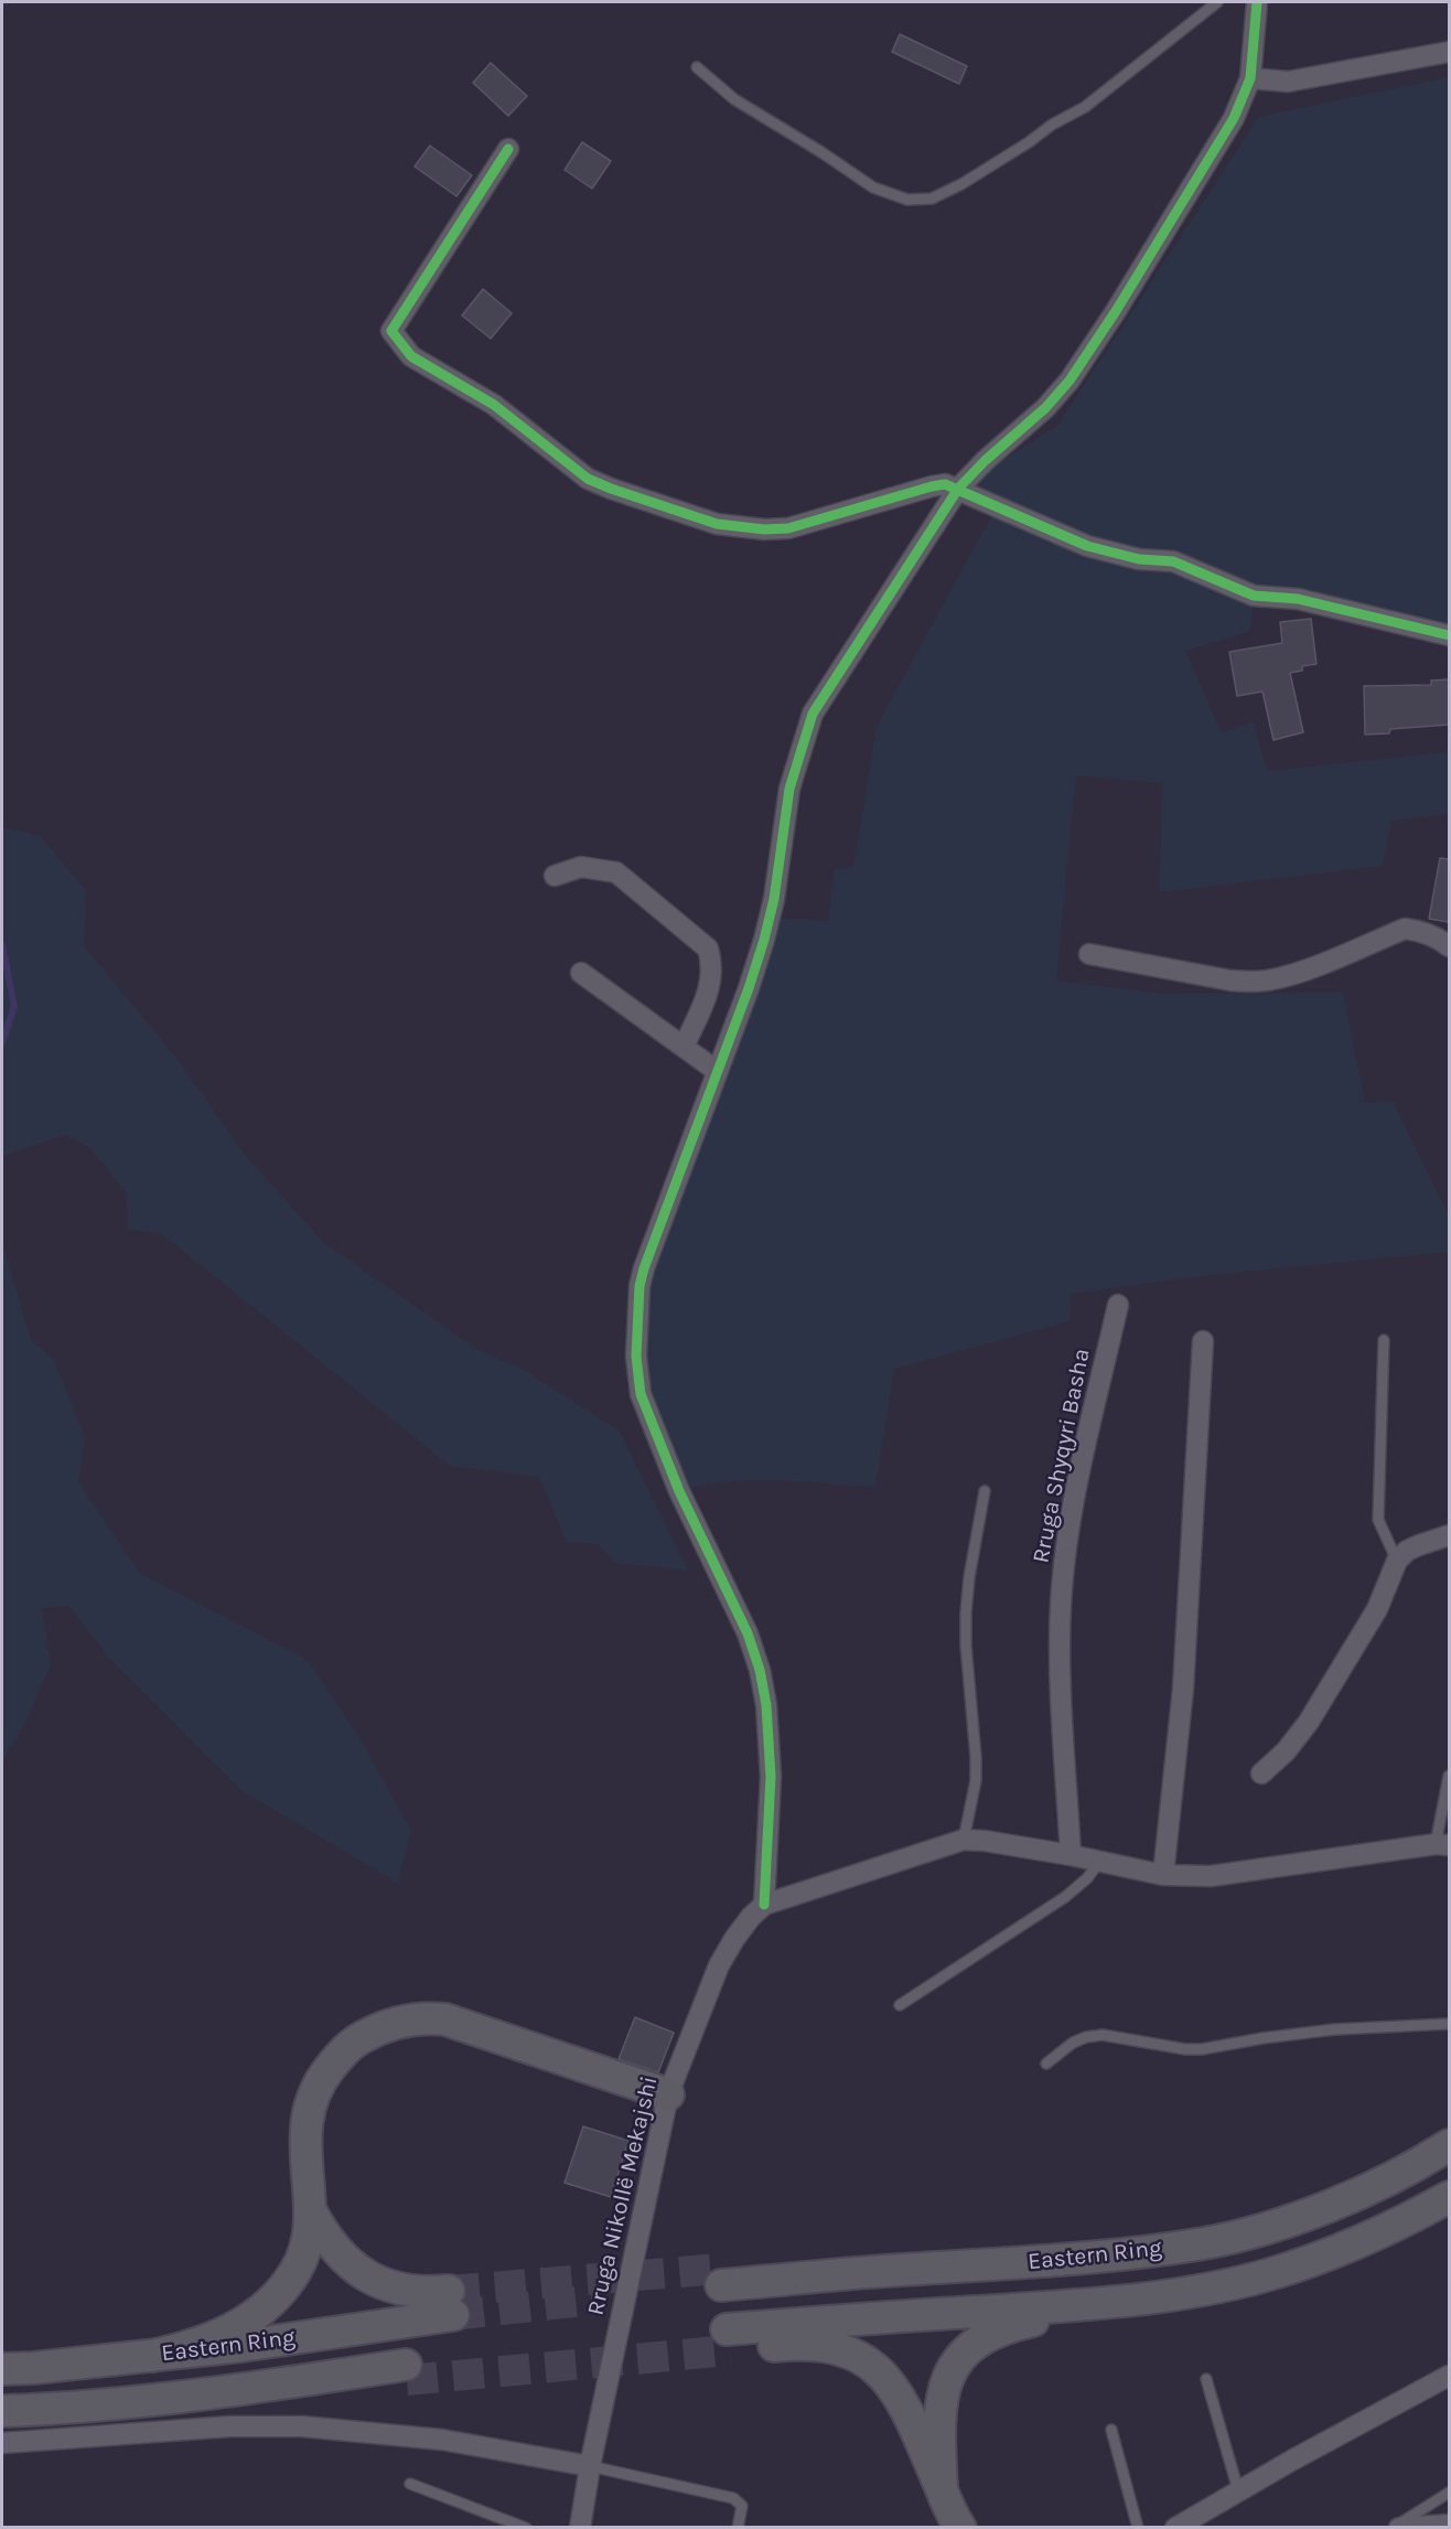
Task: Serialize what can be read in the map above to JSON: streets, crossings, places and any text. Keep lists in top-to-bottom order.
{
  "streets": {
    "highway": ["Eastern Ring"],
    "street": ["Rruga Shyqyri Basha", "Rruga Nikollë Mekajshi"]
  },
  "crossings": [
    ["Rruga Shyqyri Basha", "Rruga Nikollë Mekajshi"]
  ]
}
